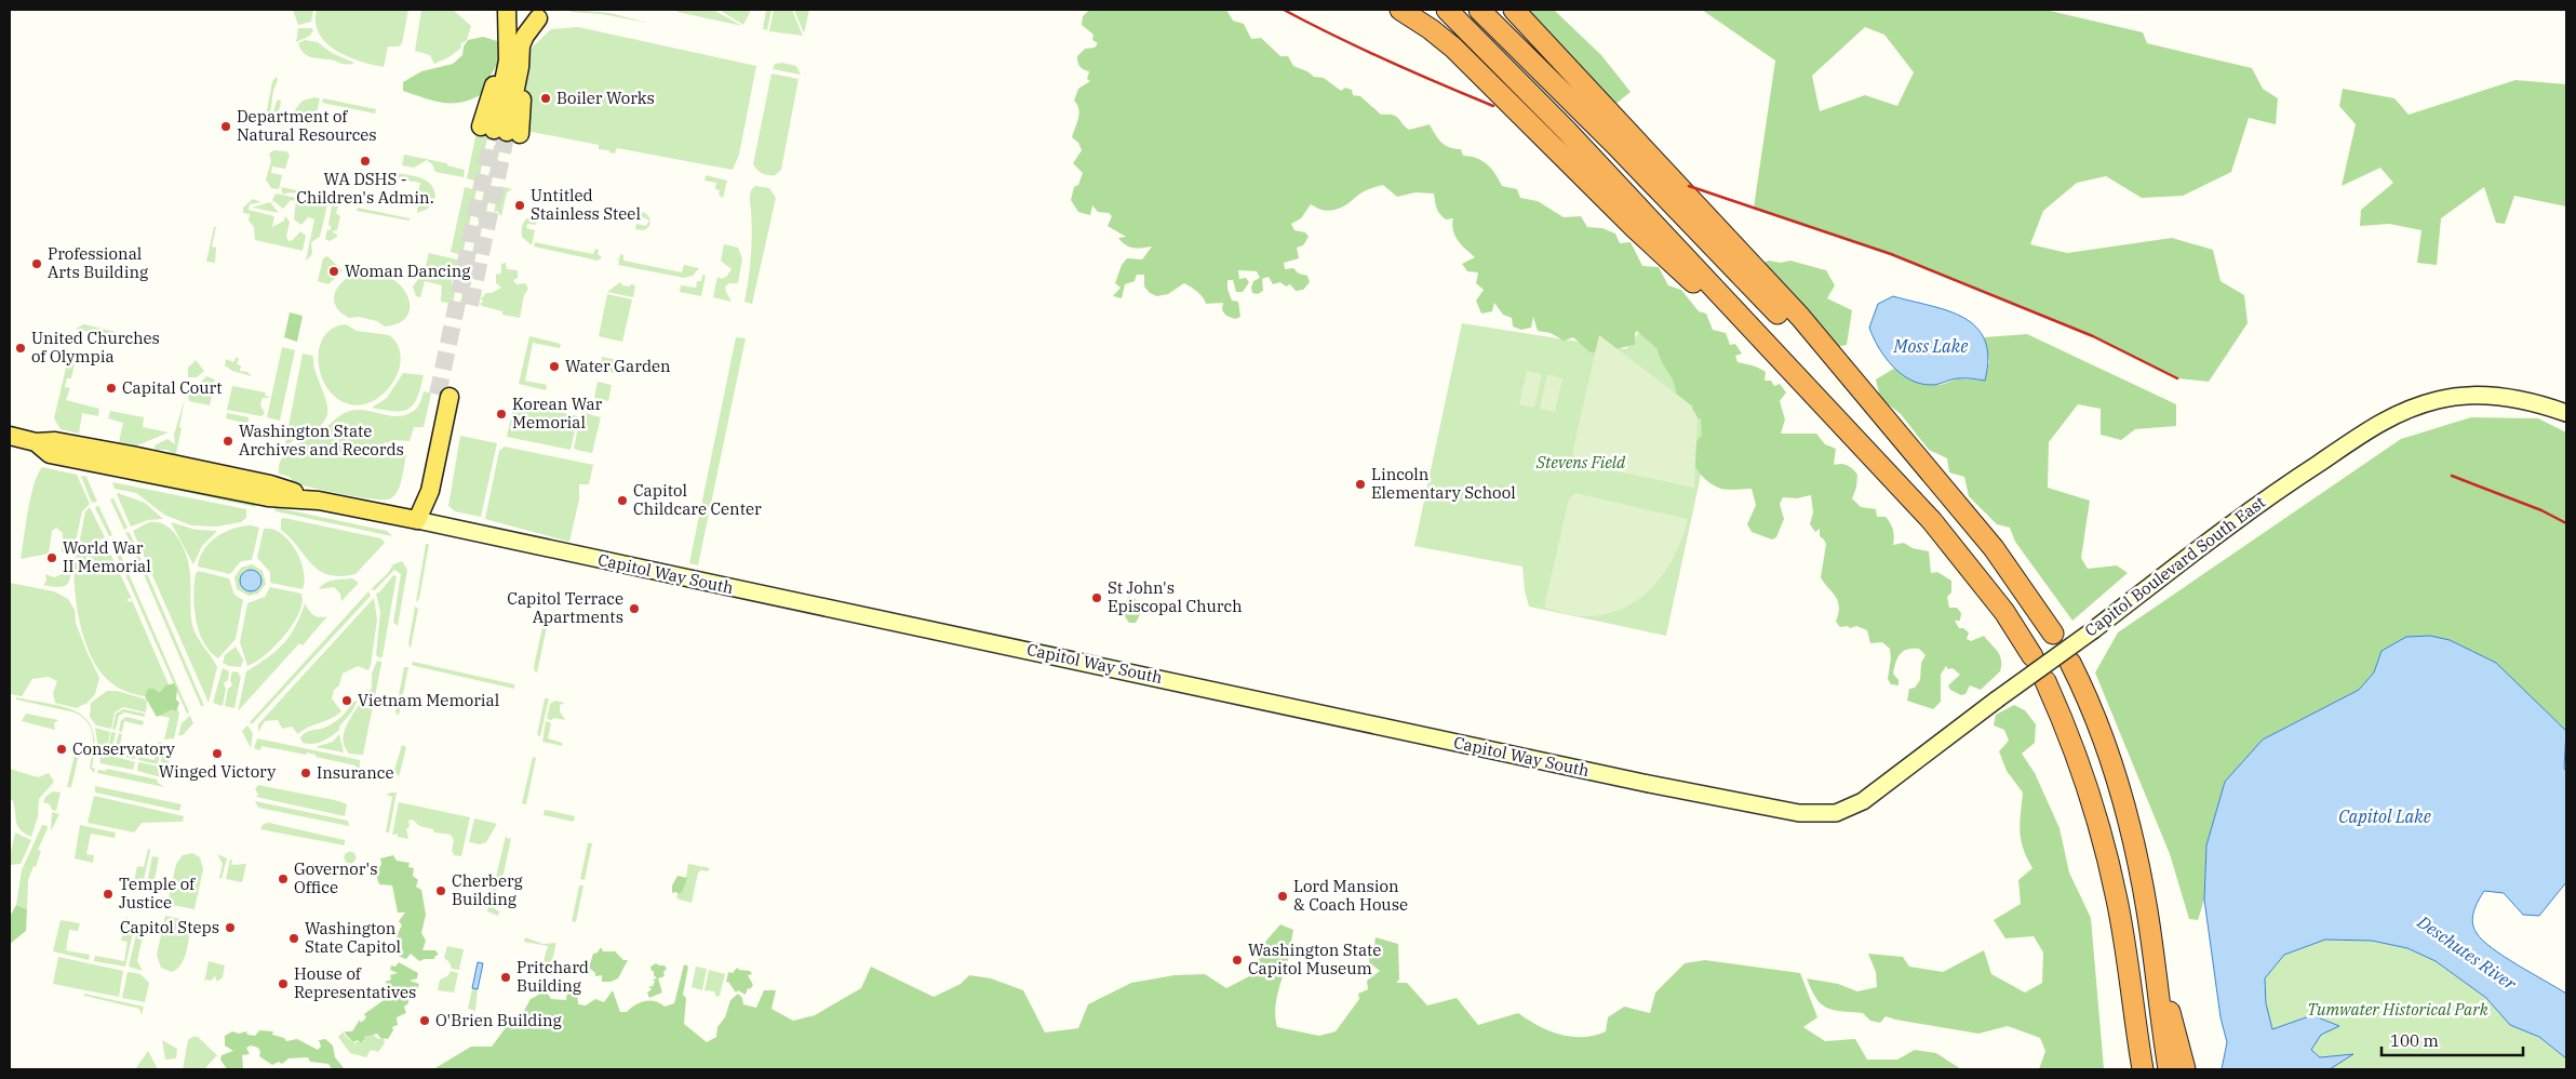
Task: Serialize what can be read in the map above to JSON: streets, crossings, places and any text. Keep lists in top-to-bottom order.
{
  "streets": {
    "main road": ["Capitol Boulevard South East", "Capitol Way South"]
  },
  "crossings": [
    ["Capitol Boulevard South East", "Capitol Way South"]
  ],
  "water": ["Moss Lake", "Capitol Lake", "Deschutes River"],
  "parks": ["Stevens Field", "Tumwater Historical Park"],
  "places": [
    "Boiler Works",
    "Department of Natural Resources",
    "WA DSHS - Children's Admin.",
    "Untitled Stainless Steel",
    "Professional Arts Building",
    "Woman Dancing",
    "United Churches of Olympia",
    "Water Garden",
    "Capital Court",
    "Korean War Memorial",
    "Washington State Archives and Records",
    "Lincoln Elementary School",
    "Capitol Childcare Center",
    "World War II Memorial",
    "St John's Episcopal Church",
    "Capitol Terrace Apartments",
    "Vietnam Memorial",
    "Conservatory",
    "Winged Victory",
    "Insurance",
    "Governor's Office",
    "Cherberg Building",
    "Temple of Justice",
    "Lord Mansion & Coach House",
    "Capitol Steps",
    "Washington State Capitol",
    "Washington State Capitol Museum",
    "Pritchard Building",
    "House of Representatives",
    "O'Brien Building"
  ],
  "scale_bar": "100 m"
}
